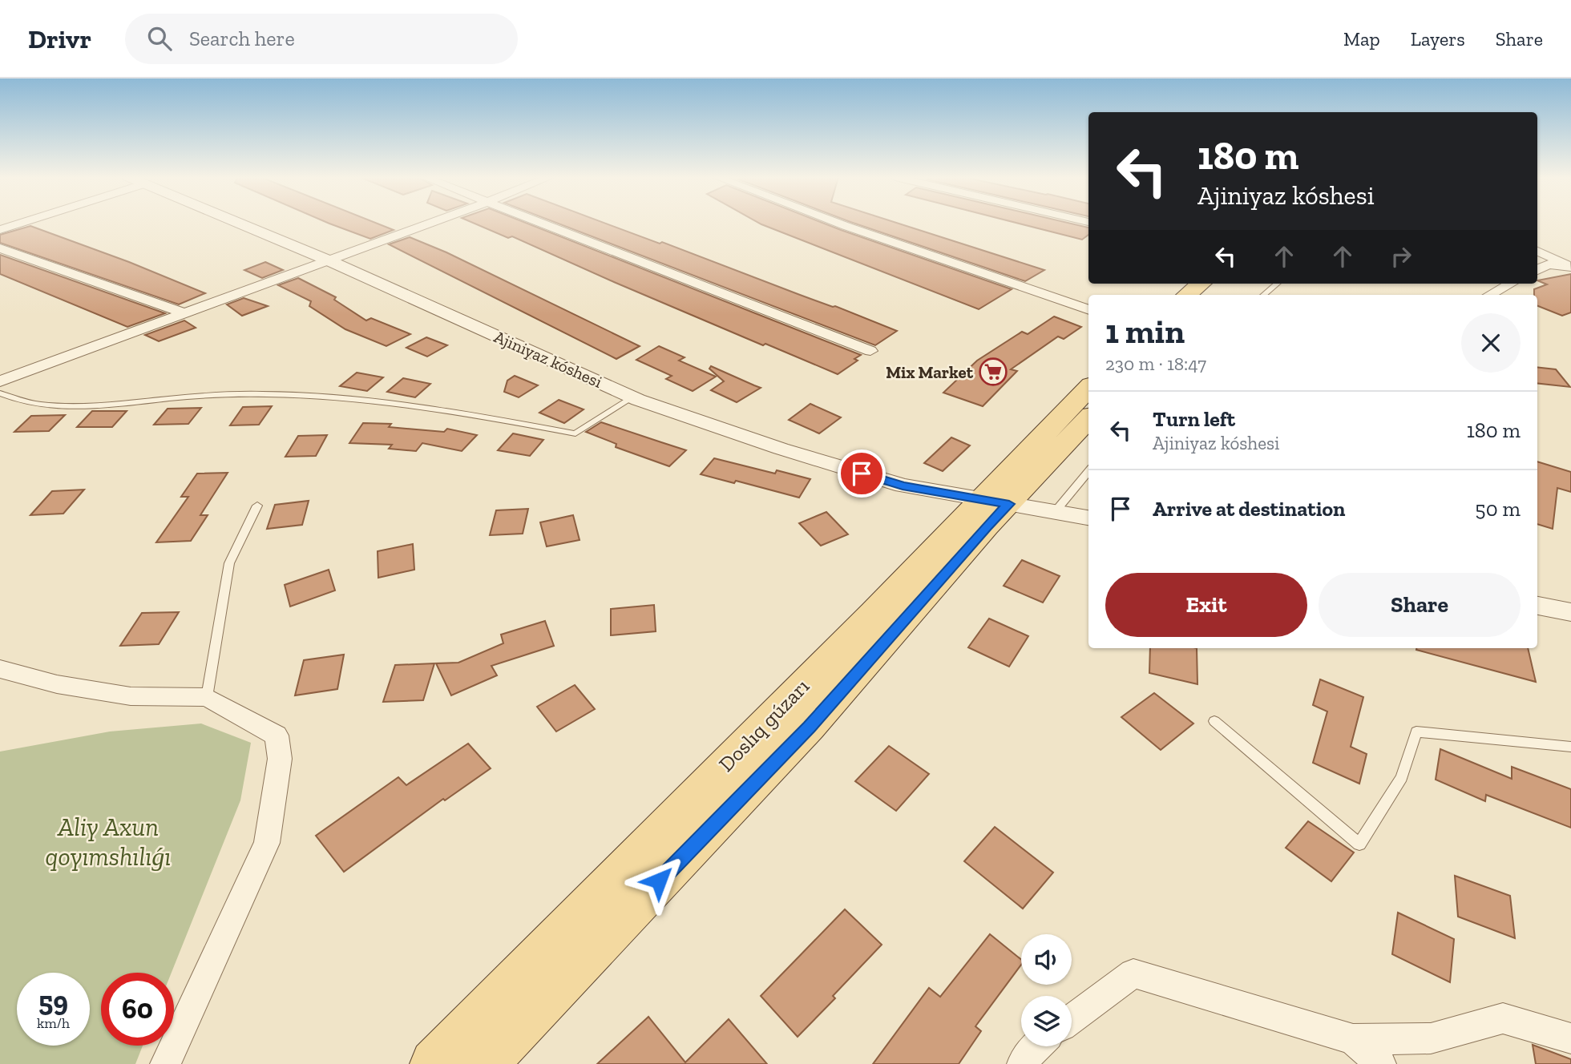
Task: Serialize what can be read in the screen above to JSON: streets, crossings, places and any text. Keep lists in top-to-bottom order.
{
  "streets": {
    "main road": ["Doslıq gúzarı"],
    "street": ["Ajiniyaz kóshesi"]
  },
  "crossings": [
    ["Ajiniyaz kóshesi", "Doslıq gúzarı"]
  ],
  "parks": ["Aliy Axun qoyımshılıǵı"],
  "places": {
    "supermarket": ["Mix Market"]
  },
  "page": {
    "header": "Drivr",
    "search": "Search here",
    "nav": ["Map", "Layers", "Share"],
    "turn": ["180 m", "Ajiniyaz kóshesi"],
    "heading": ["1 min", "230 m · 18:47"],
    "list": [
      {
        "name": "Turn left",
        "note": "Ajiniyaz kóshesi",
        "value": "180 m"
      },
      {
        "name": "Arrive at destination",
        "value": "50 m"
      }
    ],
    "buttons": ["Exit", "Share"],
    "speed": "59 km/h",
    "limit": "60"
  }
}
